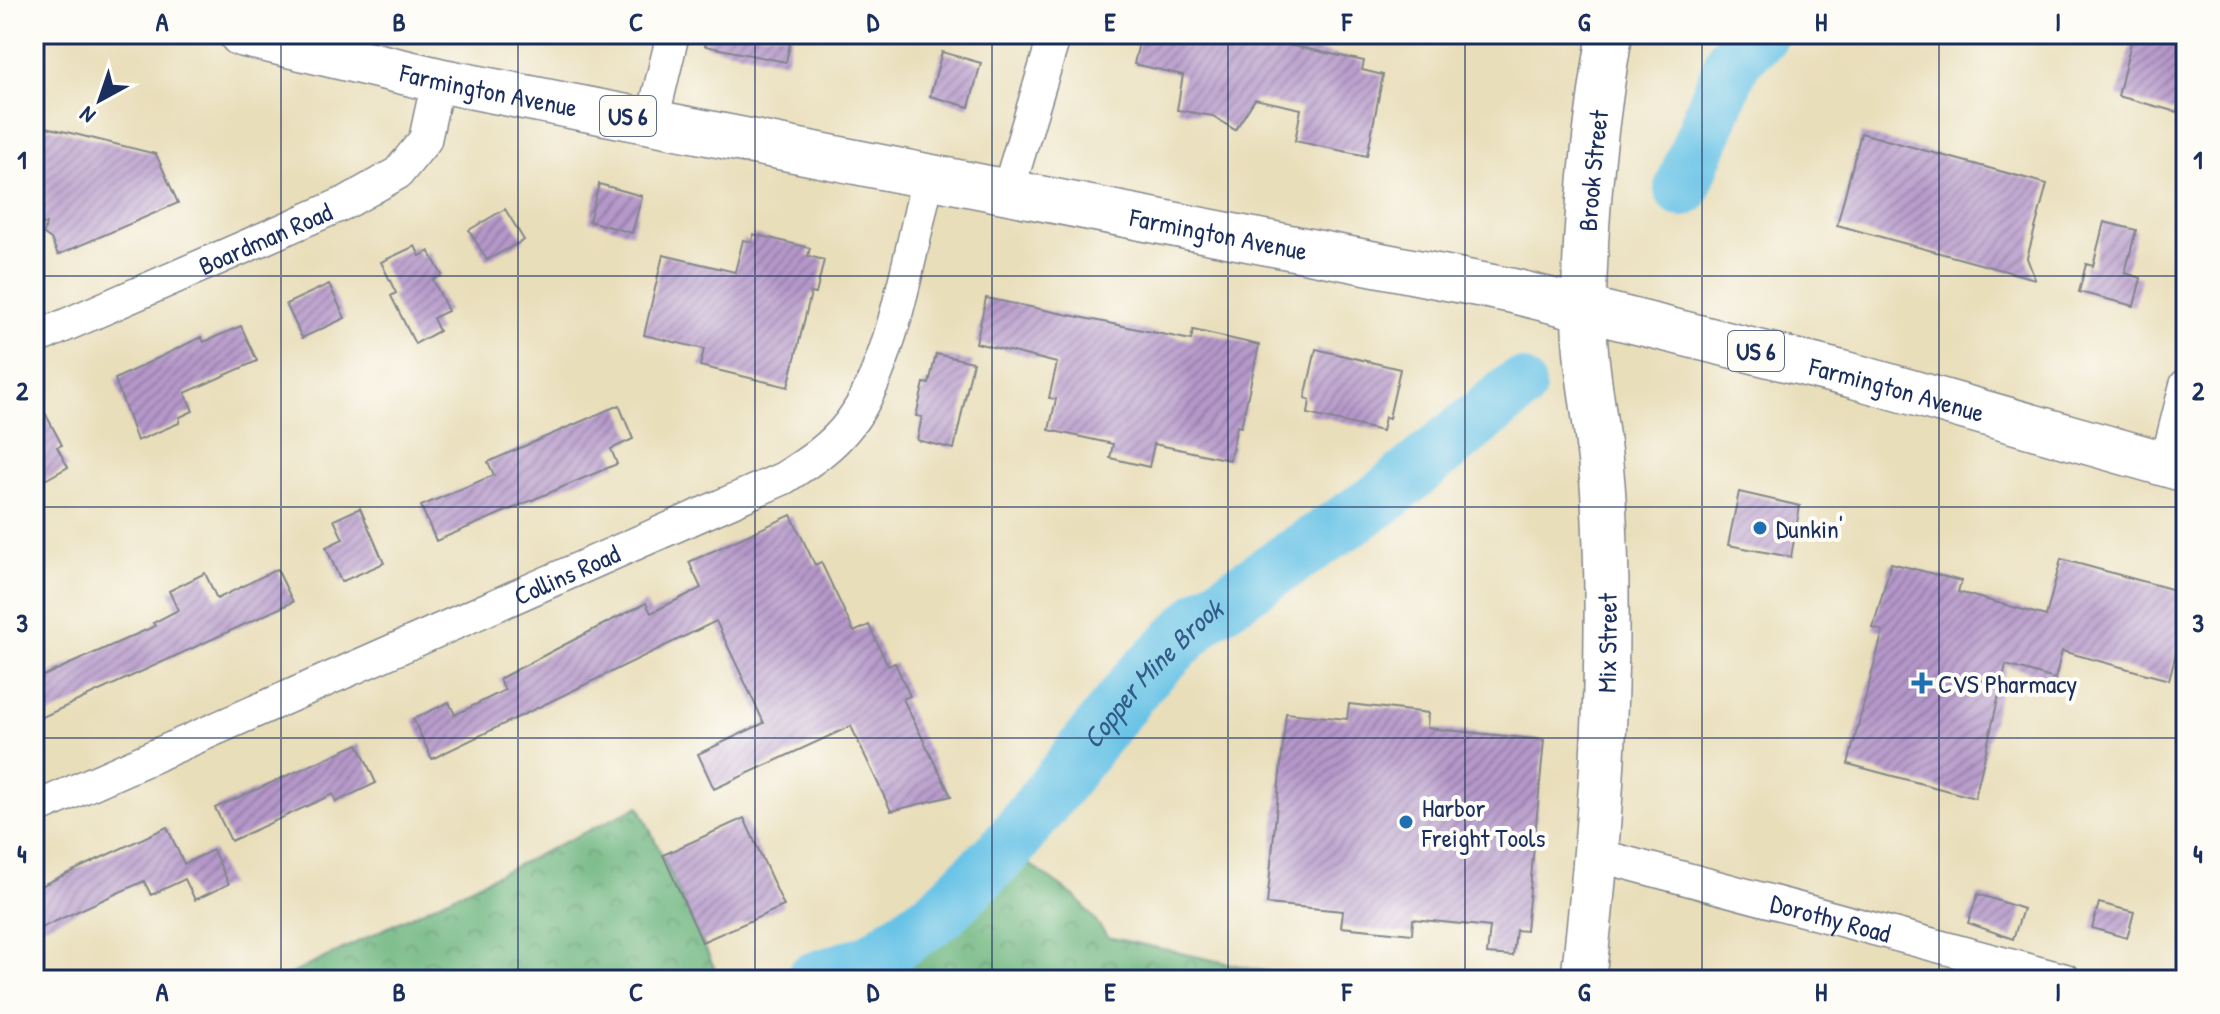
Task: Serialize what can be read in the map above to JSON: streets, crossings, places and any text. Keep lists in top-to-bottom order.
{
  "streets": {
    "main road": [
      "Farmington Avenue",
      "US 6",
      "Brook Street",
      "Mix Street"
    ],
    "street": ["Boardman Road", "Collins Road", "Dorothy Road"]
  },
  "crossings": [
    ["Farmington Avenue", "Brook Street"],
    ["Farmington Avenue", "Boardman Road"],
    ["Farmington Avenue", "Collins Road"],
    ["Farmington Avenue", "Mix Street"],
    ["Brook Street", "Mix Street"],
    ["Mix Street", "Dorothy Road"]
  ],
  "water": ["Copper Mine Brook"],
  "places": {
    "other": ["Dunkin'", "Harbor Freight Tools"],
    "health": ["CVS Pharmacy"]
  },
  "north": "bottom left",
  "grid": {
    "columns": [
      "A",
      "B",
      "C",
      "D",
      "E",
      "F",
      "G",
      "H",
      "I"
    ],
    "rows": [
      "1",
      "2",
      "3",
      "4"
    ]
  }
}
